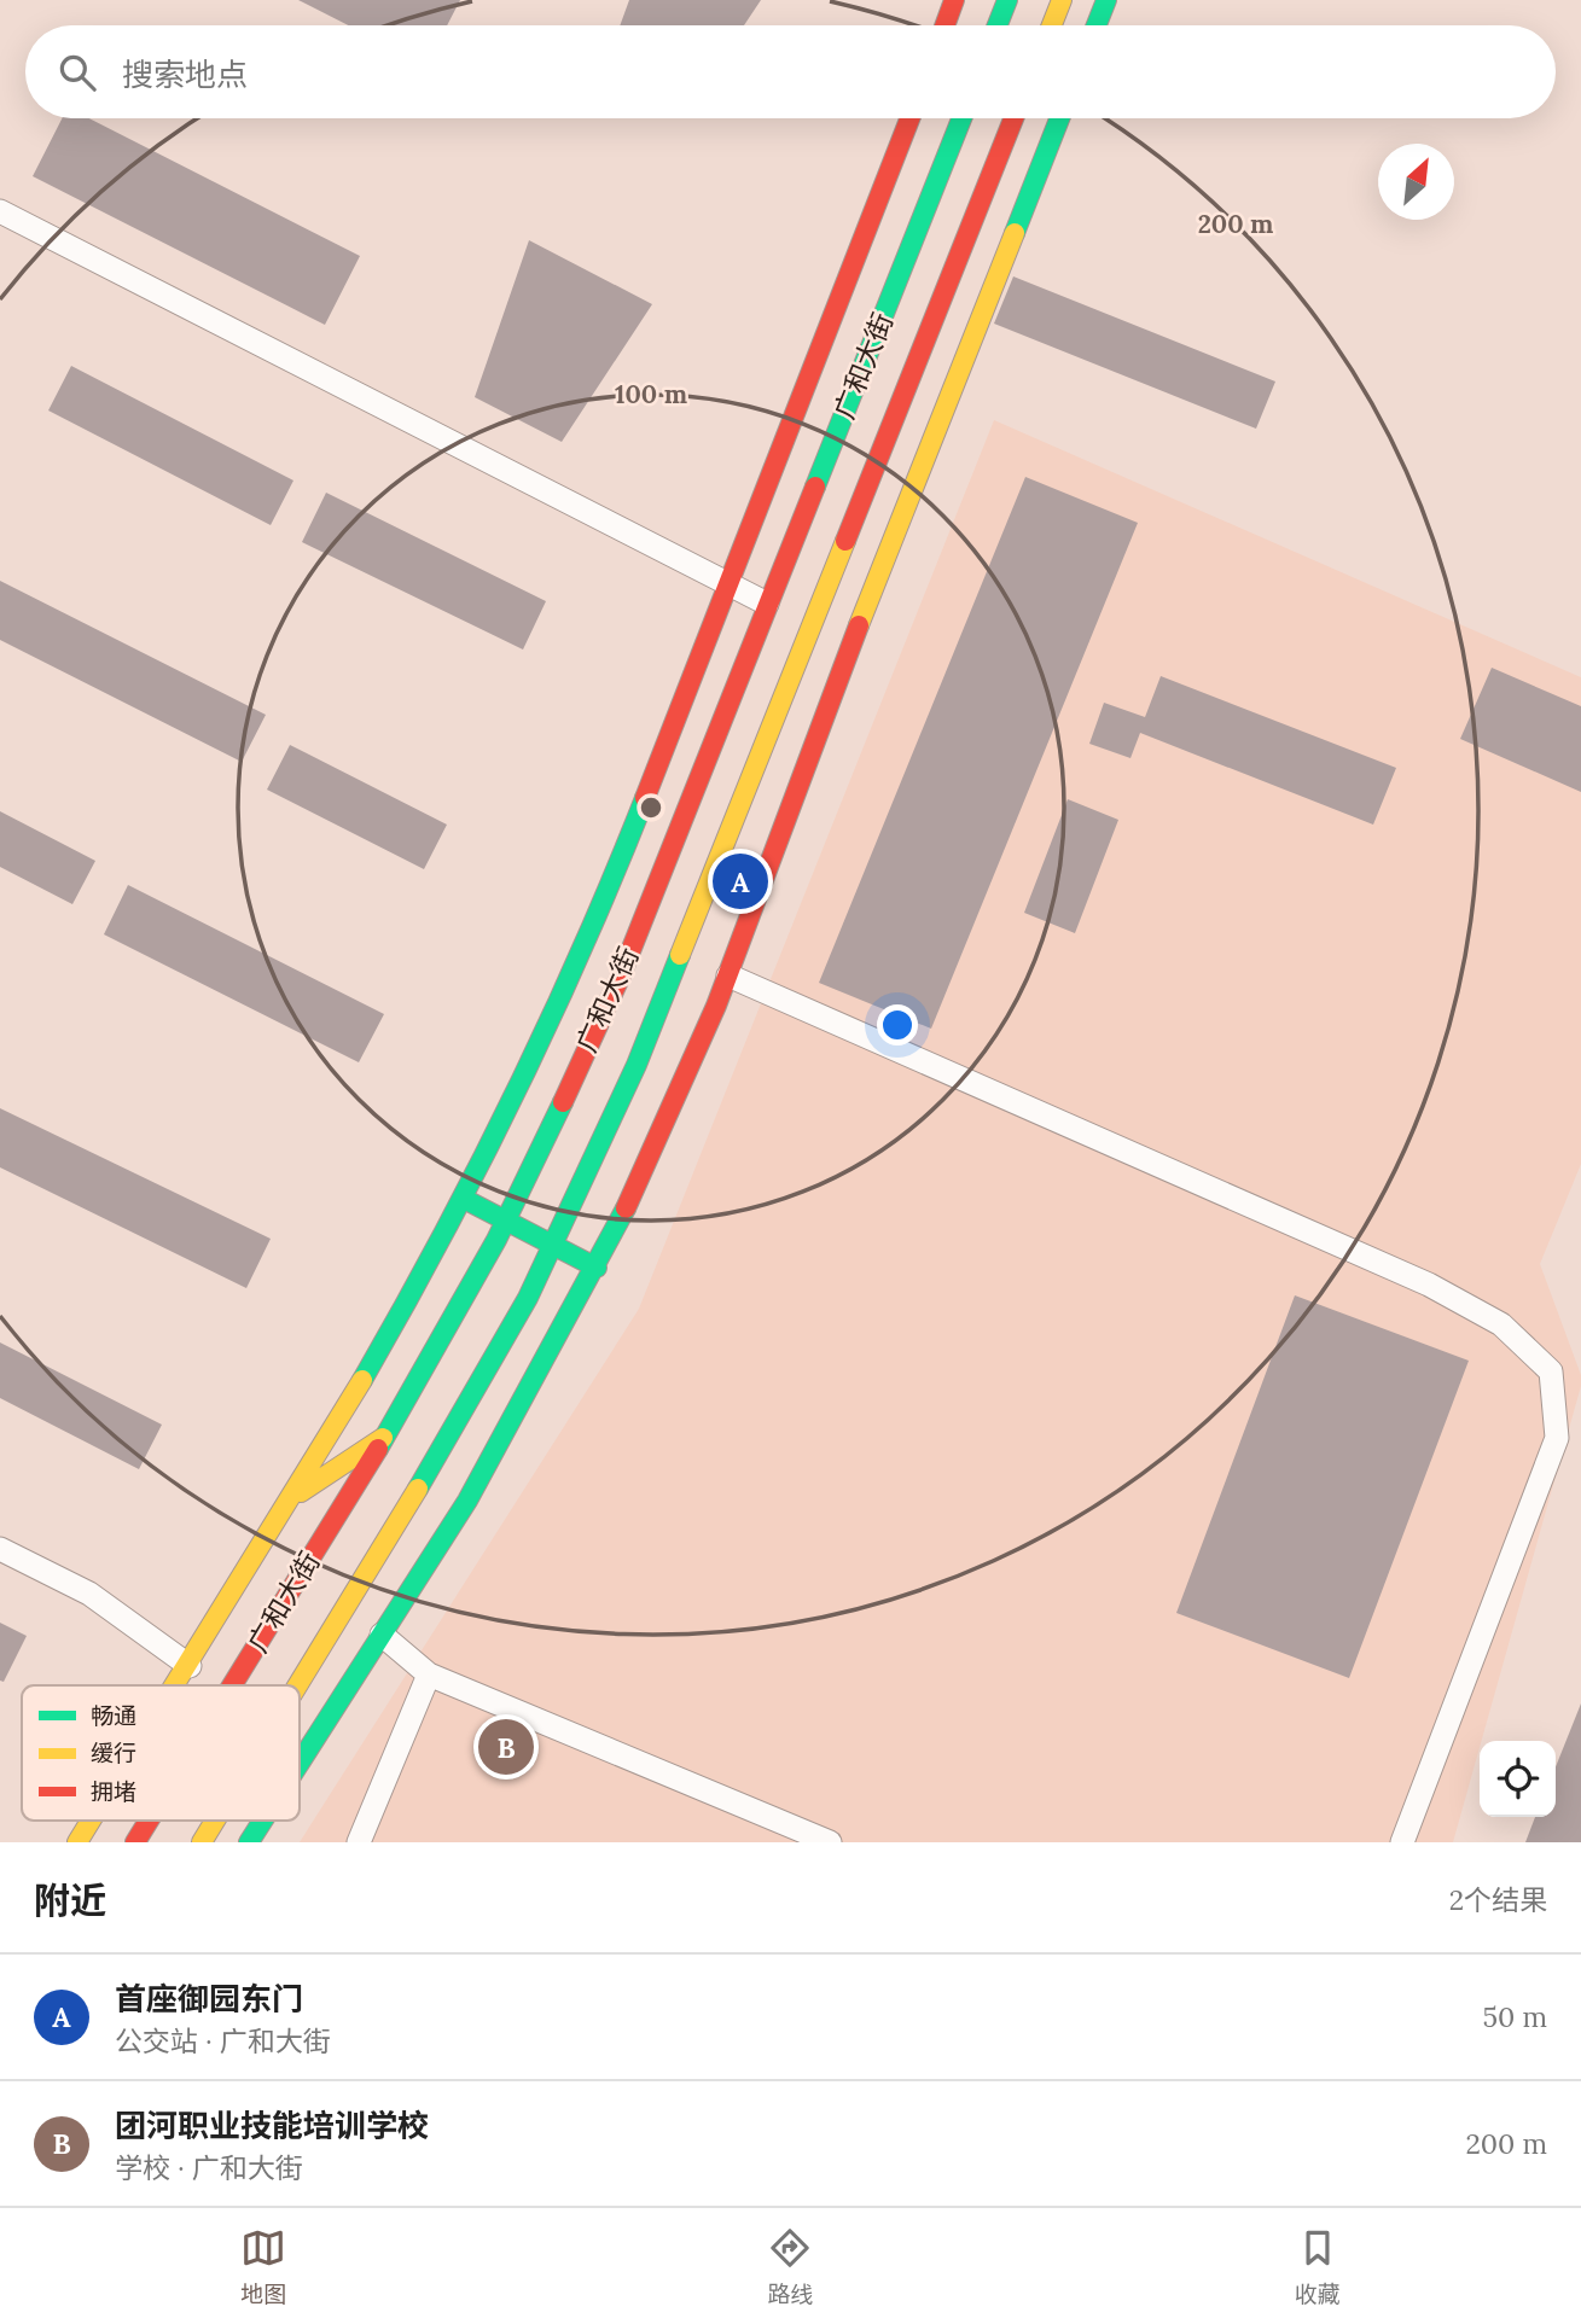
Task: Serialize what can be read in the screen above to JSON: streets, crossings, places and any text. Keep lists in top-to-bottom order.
{
  "streets": {
    "street": ["广和大街"]
  },
  "legend": ["畅通", "缓行", "拥堵"],
  "north": "top right",
  "page": {
    "search": "搜索地点",
    "pins": ["A", "B"],
    "heading": ["附近", "2个结果"],
    "list": [
      {
        "mark": "A",
        "name": "首座御园东门",
        "note": "公交站 · 广和大街",
        "value": "50 m"
      },
      {
        "mark": "B",
        "name": "团河职业技能培训学校",
        "note": "学校 · 广和大街",
        "value": "200 m"
      }
    ],
    "nav": ["地图", "路线", "收藏"]
  },
  "rings": ["200 m", "100 m"]
}
